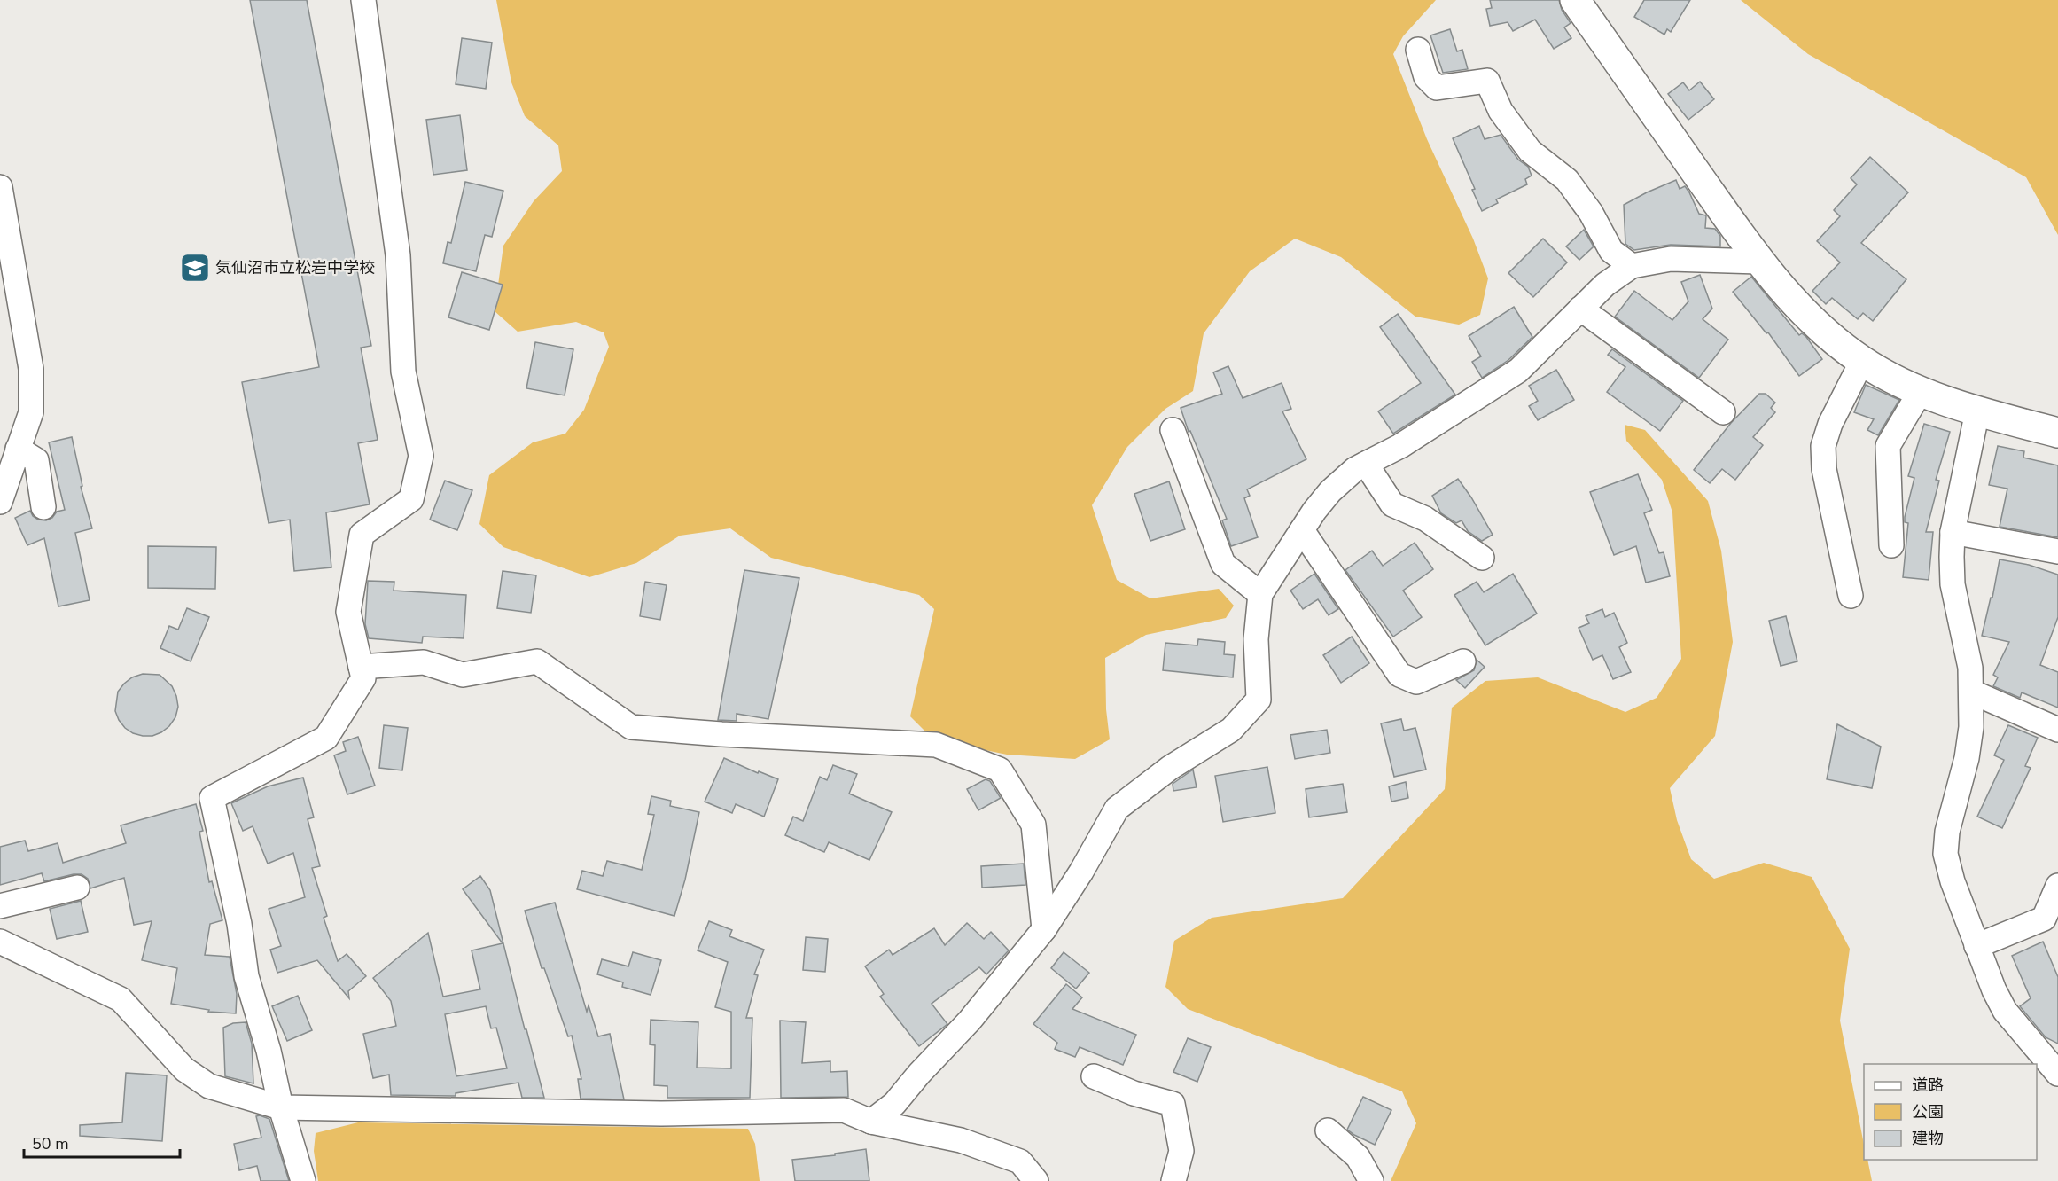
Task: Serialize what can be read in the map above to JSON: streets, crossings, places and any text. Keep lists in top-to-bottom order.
{
  "places": {
    "school or university": ["気仙沼市立松岩中学校"]
  },
  "legend": ["道路", "公園", "建物"],
  "scale_bar": "50 m"
}
